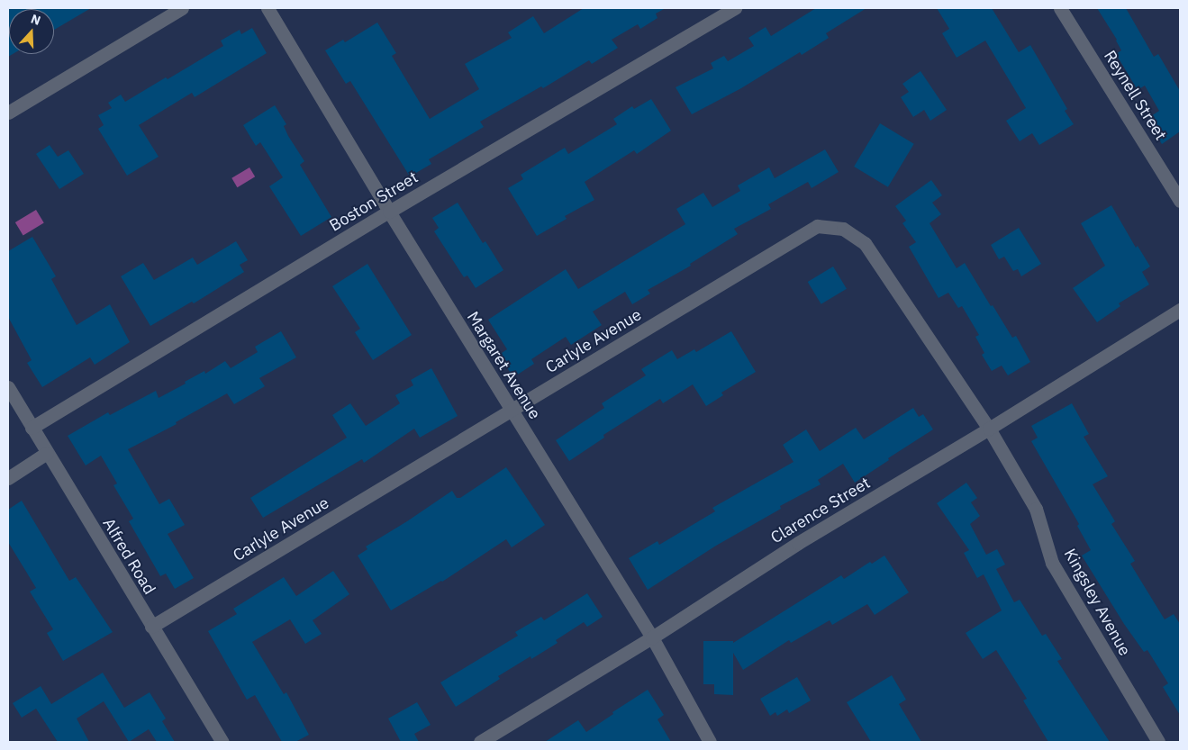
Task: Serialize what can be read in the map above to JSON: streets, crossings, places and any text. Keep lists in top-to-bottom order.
{
  "streets": {
    "street": [
      "Reynell Street",
      "Boston Street",
      "Carlyle Avenue",
      "Margaret Avenue",
      "Clarence Street",
      "Alfred Road",
      "Kingsley Avenue"
    ]
  },
  "crossings": [
    ["Boston Street", "Margaret Avenue"],
    ["Boston Street", "Alfred Road"],
    ["Carlyle Avenue", "Margaret Avenue"],
    ["Carlyle Avenue", "Clarence Street"],
    ["Carlyle Avenue", "Alfred Road"],
    ["Carlyle Avenue", "Kingsley Avenue"],
    ["Margaret Avenue", "Clarence Street"],
    ["Clarence Street", "Kingsley Avenue"]
  ],
  "north": "top"
}
